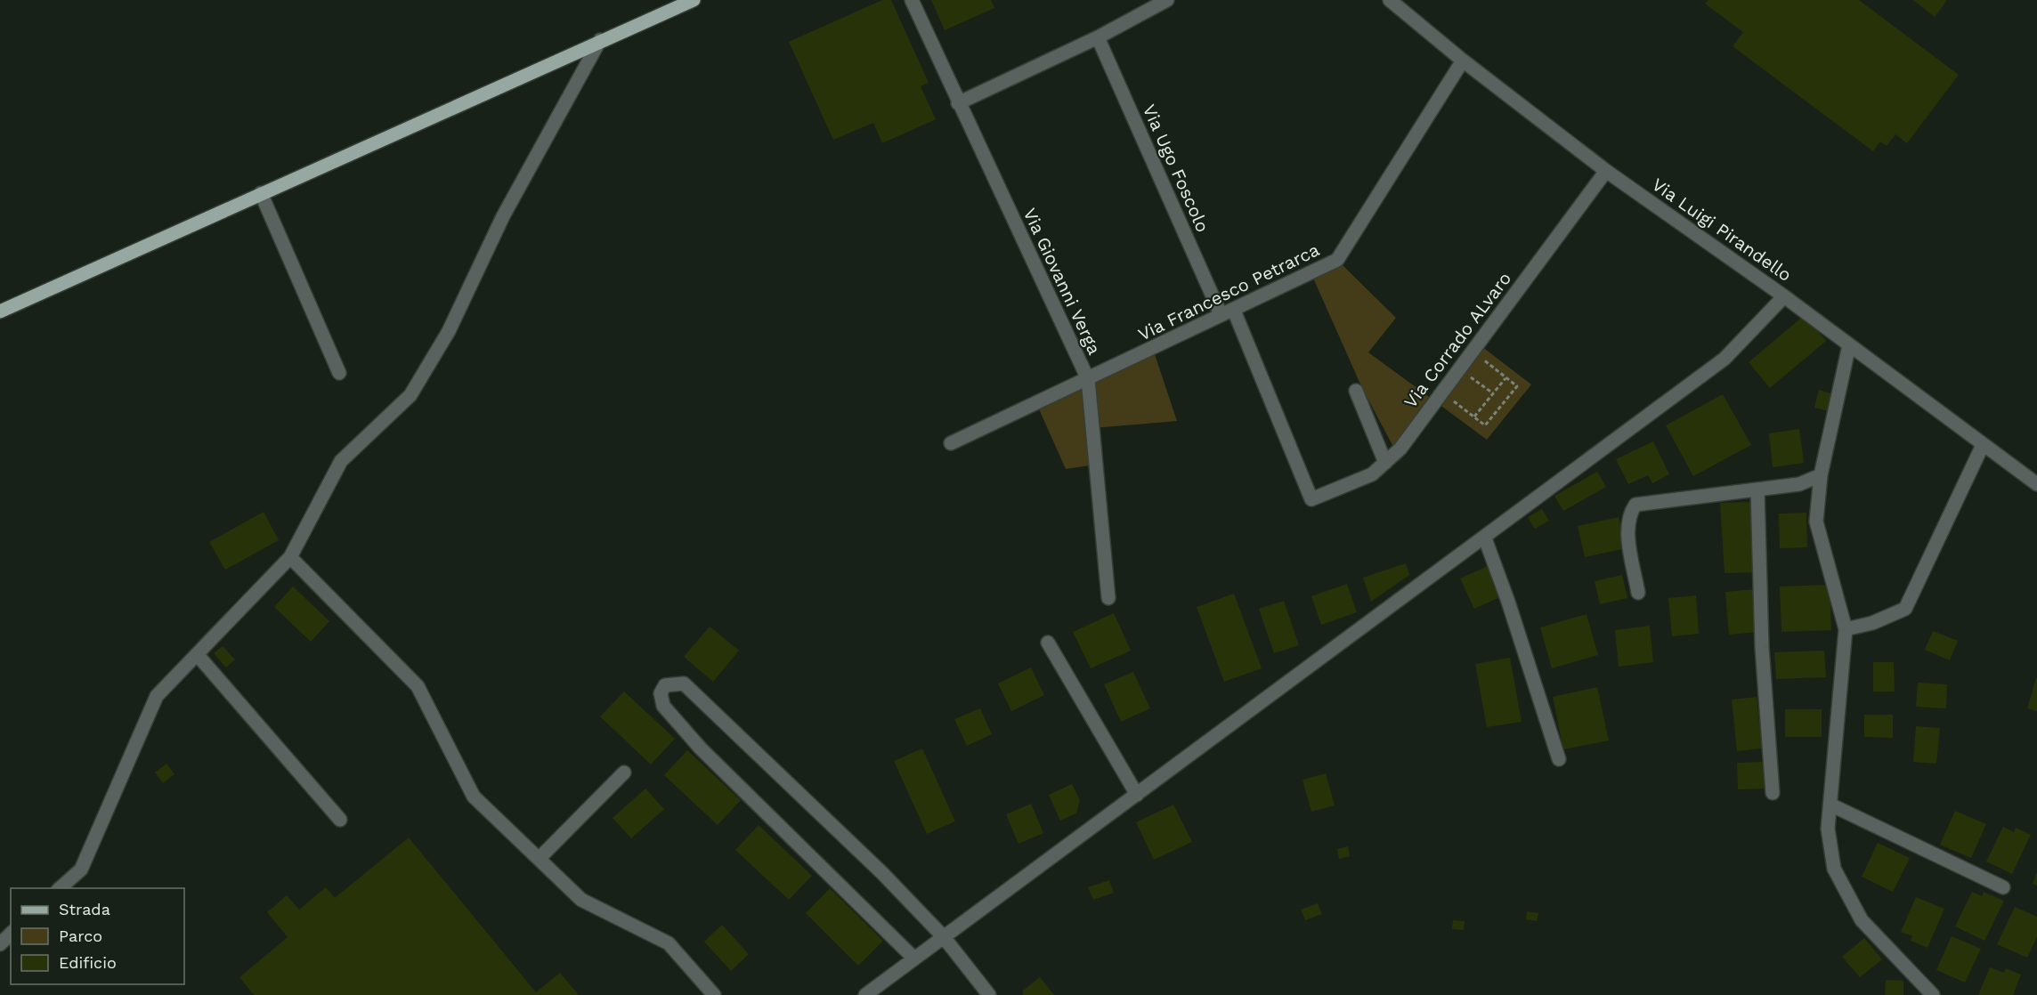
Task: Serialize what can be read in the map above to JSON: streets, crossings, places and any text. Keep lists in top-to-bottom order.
{
  "streets": {
    "street": [
      "Via Ugo Foscolo",
      "Via Luigi Pirandello",
      "Via Giovanni Verga",
      "Via Francesco Petrarca",
      "Via Corrado ALvaro"
    ]
  },
  "crossings": [
    ["Via Ugo Foscolo", "Via Francesco Petrarca"],
    ["Via Luigi Pirandello", "Via Francesco Petrarca"],
    ["Via Luigi Pirandello", "Via Corrado ALvaro"],
    ["Via Giovanni Verga", "Via Francesco Petrarca"],
    ["Via Francesco Petrarca", "Via Corrado ALvaro"]
  ],
  "legend": ["Strada", "Parco", "Edificio"]
}
